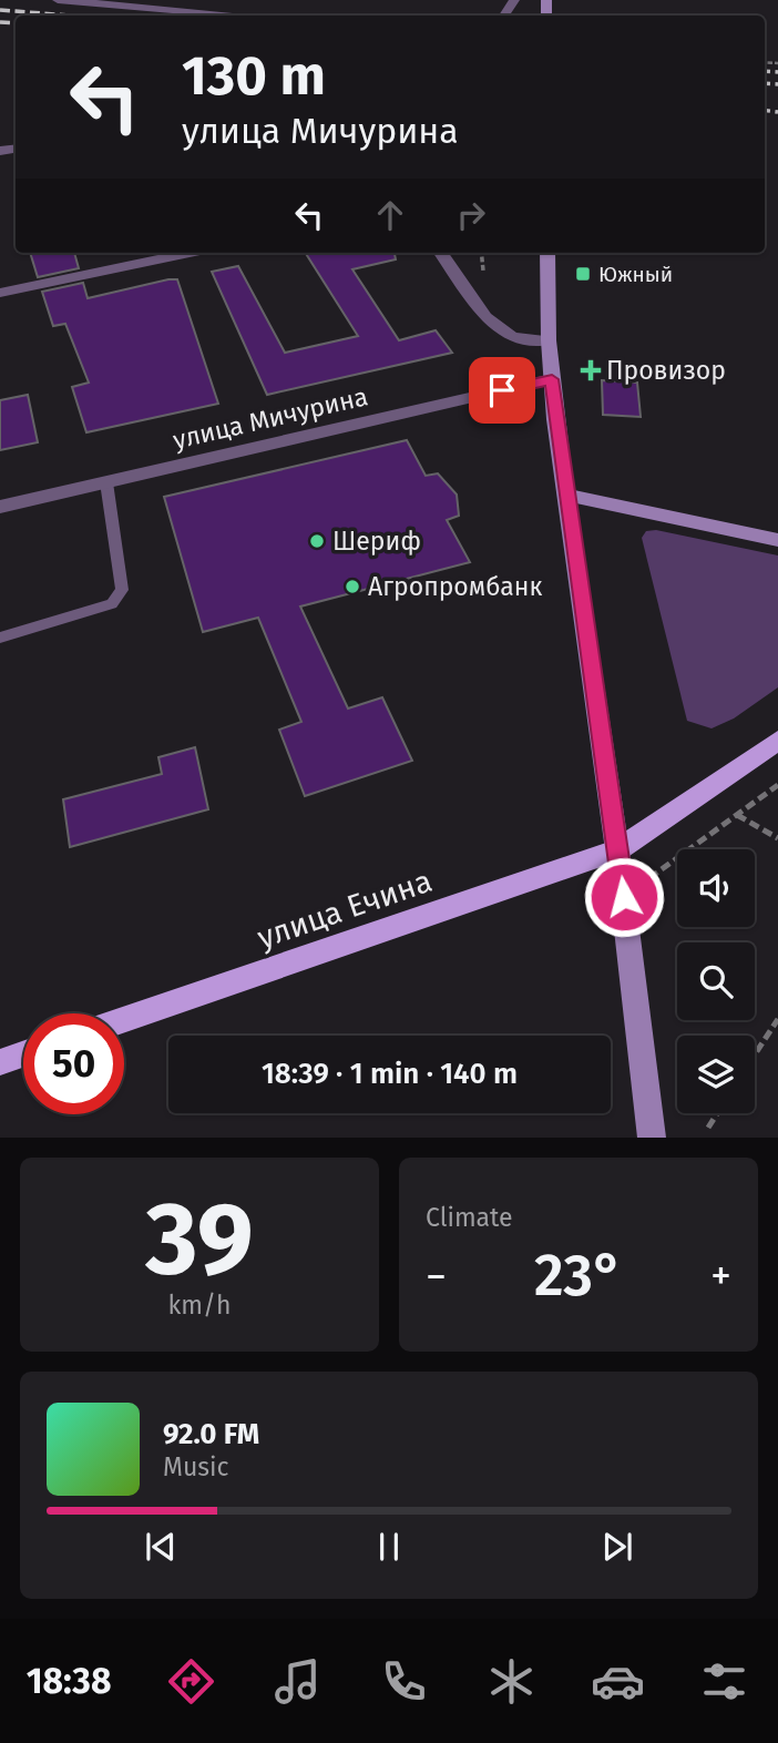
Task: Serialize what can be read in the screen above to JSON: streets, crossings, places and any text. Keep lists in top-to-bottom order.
{
  "streets": {
    "main road": ["улица Ечина"],
    "street": ["улица Мичурина"]
  },
  "places": {
    "transit": ["Южный"],
    "health": ["Провизор"],
    "other": ["Шериф", "Агропромбанк"]
  },
  "page": {
    "turn": ["130 m", "улица Мичурина"],
    "limit": "50",
    "trip": "18:39 · 1 min · 140 m",
    "tile": [
      ["39", "km/h"],
      "Climate"
    ],
    "heat": ["−", "23°", "+"],
    "song": ["92.0 FM", "Music"],
    "tabs": "18:38"
  }
}
